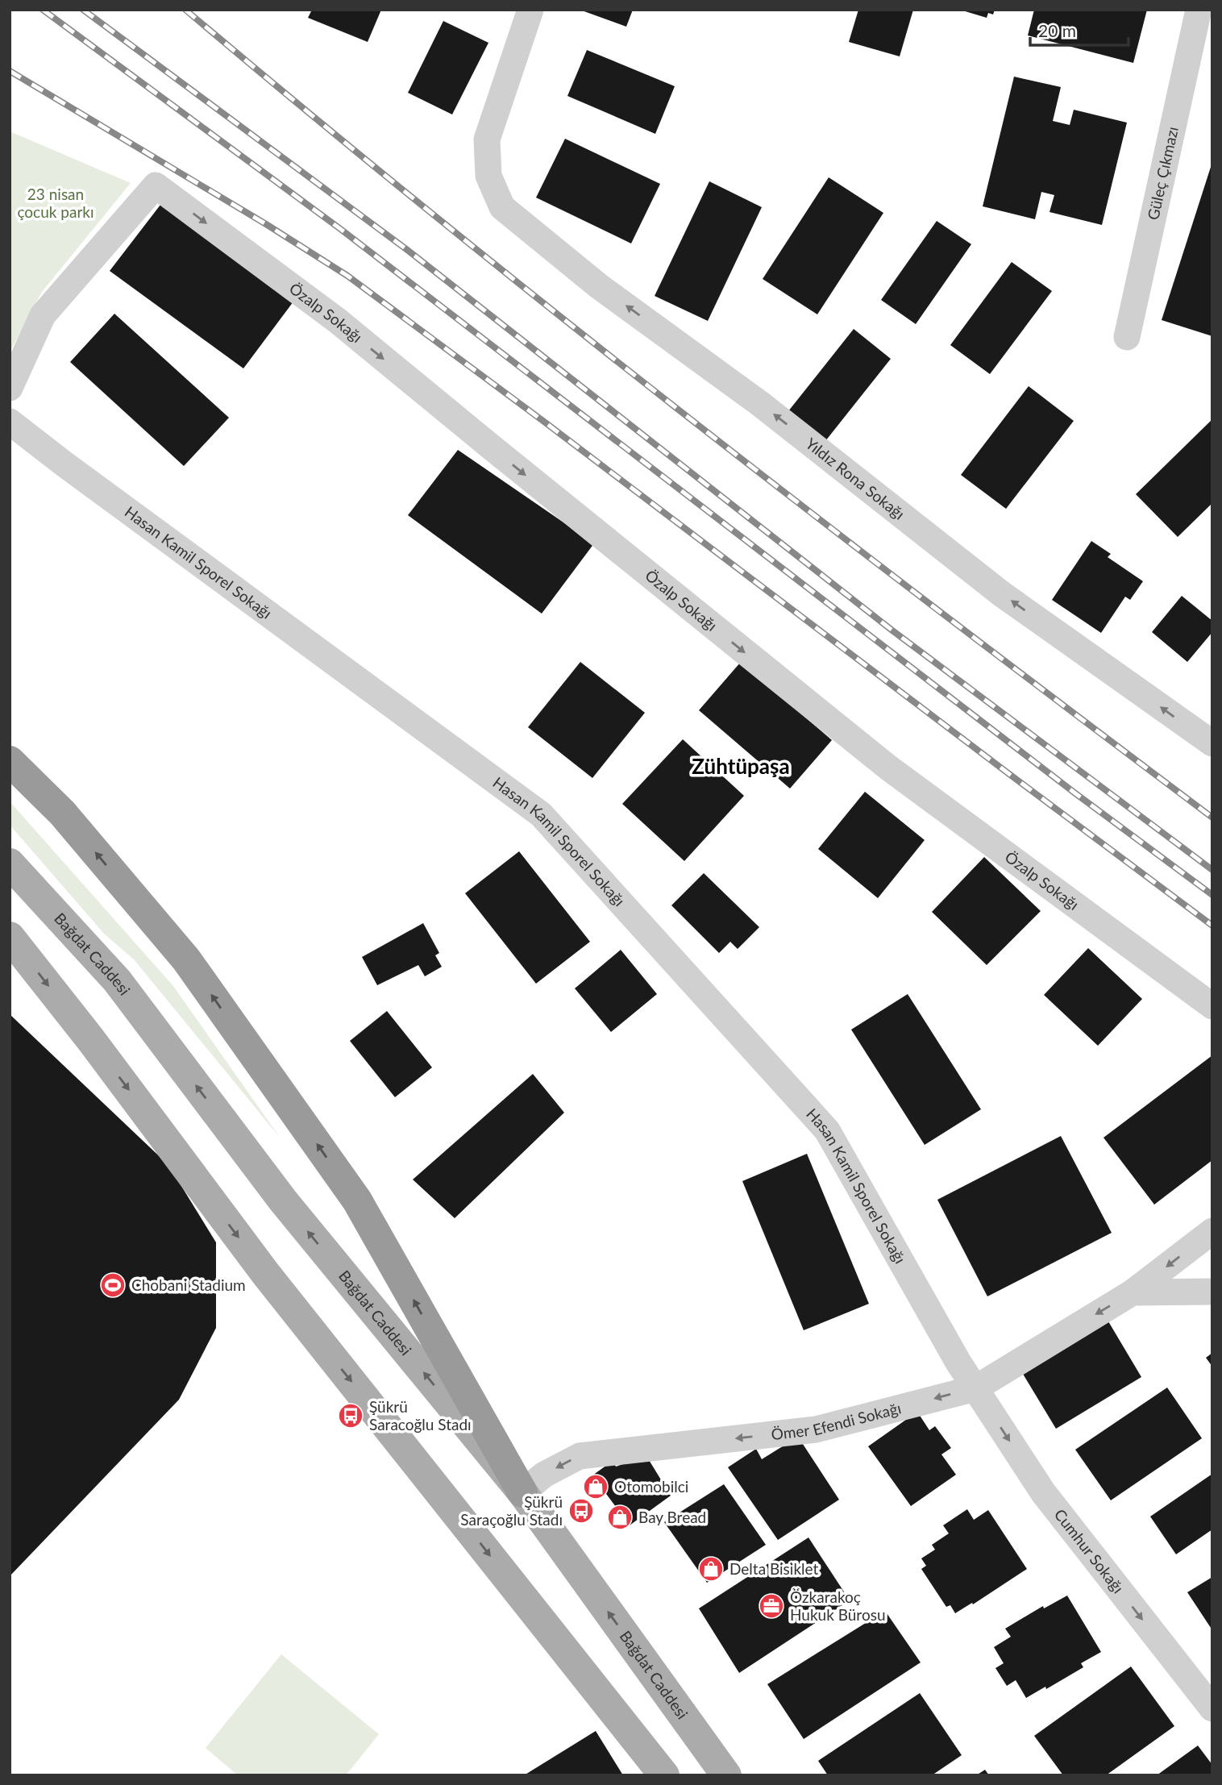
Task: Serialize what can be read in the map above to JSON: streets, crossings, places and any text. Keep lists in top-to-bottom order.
{
  "streets": {
    "main road": ["Bağdat Caddesi"],
    "street": [
      "Güleç Çıkmazı",
      "Özalp Sokağı",
      "Yıldız Rona Sokağı",
      "Hasan Kamil Sporel Sokağı",
      "Ömer Efendi Sokağı",
      "Cumhur Sokağı"
    ]
  },
  "crossings": [
    ["Hasan Kamil Sporel Sokağı", "Ömer Efendi Sokağı"],
    ["Hasan Kamil Sporel Sokağı", "Cumhur Sokağı"],
    ["Bağdat Caddesi", "Ömer Efendi Sokağı"],
    ["Ömer Efendi Sokağı", "Cumhur Sokağı"]
  ],
  "one_way": [
    "Özalp Sokağı",
    "Yıldız Rona Sokağı",
    "Ömer Efendi Sokağı",
    "Cumhur Sokağı"
  ],
  "districts": ["Zühtüpaşa"],
  "parks": ["23 nisan çocuk parkı"],
  "places": {
    "sports": ["Chobani Stadium"],
    "bus stop": ["Şükrü Saracoğlu Stadı", "Şükrü Saraçoğlu Stadı"],
    "shop": ["Otomobilci", "Bay Bread", "Delta Bisiklet"],
    "office": ["Özkarakoç Hukuk Bürosu"]
  },
  "scale_bar": "20 m"
}
